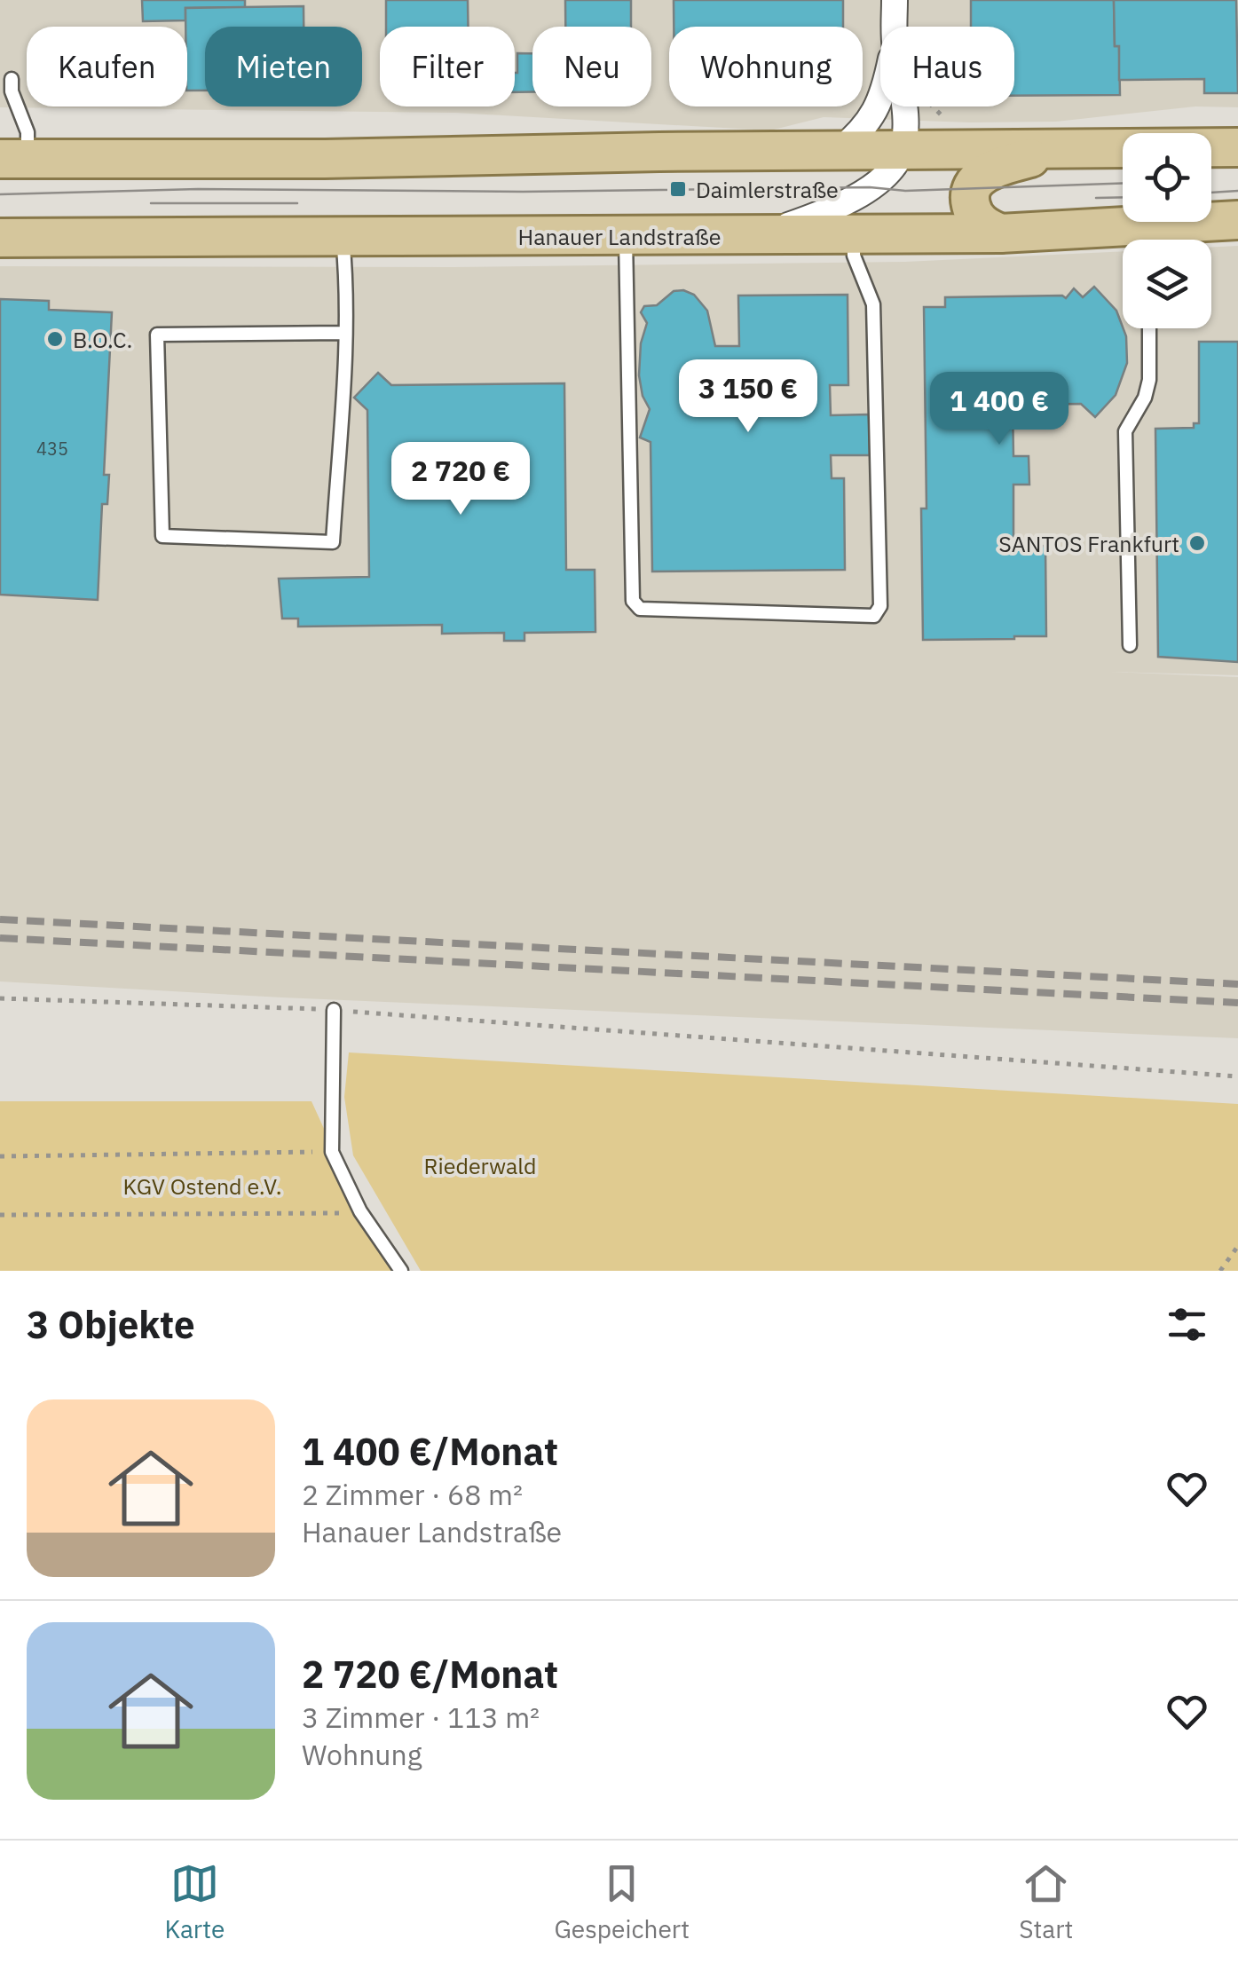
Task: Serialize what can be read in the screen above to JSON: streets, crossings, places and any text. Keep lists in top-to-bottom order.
{
  "streets": {
    "main road": ["Hanauer Landstraße"]
  },
  "parks": ["Riederwald", "KGV Ostend e.V."],
  "places": {
    "transit": ["Daimlerstraße"],
    "other": ["B.O.C.", "SANTOS Frankfurt"]
  },
  "house_numbers": ["435"],
  "page": {
    "chip": [
      "Kaufen",
      "Mieten",
      "Filter",
      "Neu",
      "Wohnung",
      "Haus"
    ],
    "price": ["3 150 €", "1 400 €", "2 720 €"],
    "heading": "3 Objekte",
    "list": [
      {
        "name": "1 400 €/Monat",
        "note": "2 Zimmer · 68 m² · Hanauer Landstraße"
      },
      {
        "name": "2 720 €/Monat",
        "note": "3 Zimmer · 113 m² · Wohnung"
      }
    ],
    "tabs": ["Karte", "Gespeichert", "Start"]
  }
}
